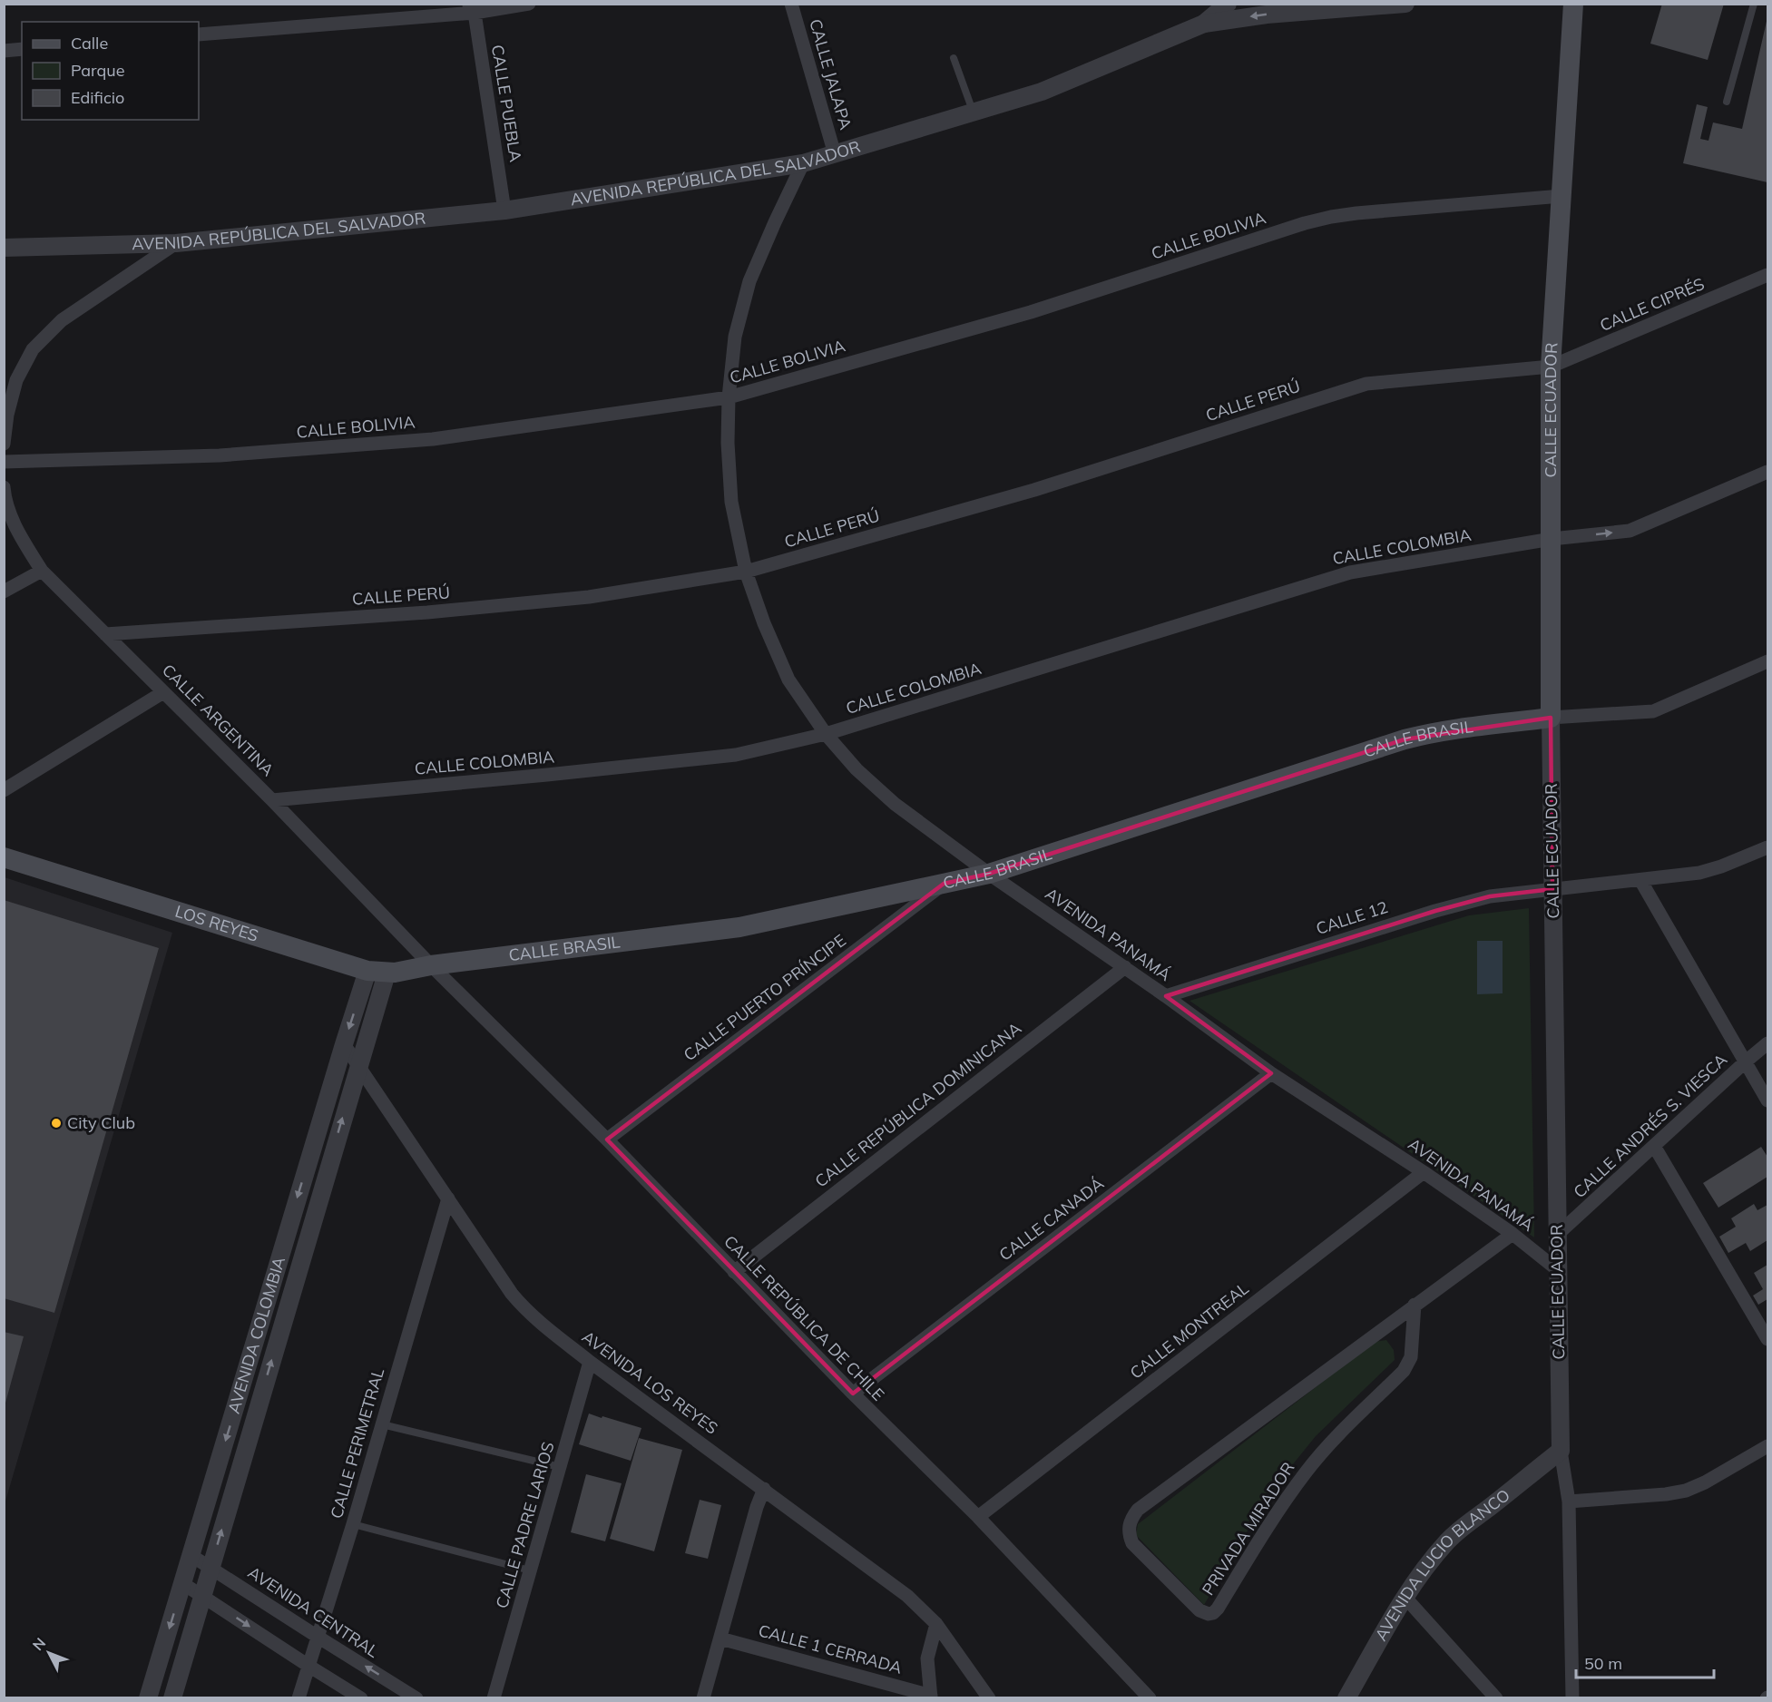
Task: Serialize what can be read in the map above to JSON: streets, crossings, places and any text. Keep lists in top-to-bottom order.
{
  "streets": {
    "main road": ["CALLE ECUADOR", "CALLE BRASIL", "LOS REYES"],
    "street": [
      "CALLE JALAPA",
      "CALLE PUEBLA",
      "AVENIDA REPÚBLICA DEL SALVADOR",
      "CALLE BOLIVIA",
      "CALLE CIPRÉS",
      "CALLE PERÚ",
      "CALLE COLOMBIA",
      "CALLE ARGENTINA",
      "CALLE 12",
      "AVENIDA PANAMÁ",
      "CALLE PUERTO PRÍNCIPE",
      "CALLE REPÚBLICA DOMINICANA",
      "CALLE ANDRÉS S. VIESCA",
      "CALLE CANADÁ",
      "CALLE REPÚBLICA DE CHILE",
      "CALLE MONTREAL",
      "AVENIDA COLOMBIA",
      "AVENIDA LOS REYES",
      "CALLE PERIMETRAL",
      "CALLE PADRE LARIOS",
      "PRIVADA MIRADOR",
      "AVENIDA LUCIO BLANCO",
      "AVENIDA CENTRAL",
      "CALLE 1 CERRADA"
    ]
  },
  "crossings": [
    ["CALLE JALAPA", "AVENIDA REPÚBLICA DEL SALVADOR"],
    ["CALLE PUEBLA", "AVENIDA REPÚBLICA DEL SALVADOR"],
    ["AVENIDA REPÚBLICA DEL SALVADOR", "AVENIDA PANAMÁ"],
    ["CALLE BOLIVIA", "CALLE ECUADOR"],
    ["CALLE BOLIVIA", "AVENIDA PANAMÁ"],
    ["CALLE CIPRÉS", "CALLE PERÚ"],
    ["CALLE CIPRÉS", "CALLE ECUADOR"],
    ["CALLE PERÚ", "CALLE ECUADOR"],
    ["CALLE PERÚ", "CALLE ARGENTINA"],
    ["CALLE PERÚ", "AVENIDA PANAMÁ"],
    ["CALLE ECUADOR", "CALLE COLOMBIA"],
    ["CALLE ECUADOR", "CALLE BRASIL"],
    ["CALLE ECUADOR", "CALLE 12"],
    ["CALLE ECUADOR", "AVENIDA PANAMÁ"],
    ["CALLE ECUADOR", "CALLE ANDRÉS S. VIESCA"],
    ["CALLE ECUADOR", "AVENIDA LUCIO BLANCO"],
    ["CALLE COLOMBIA", "CALLE ARGENTINA"],
    ["CALLE COLOMBIA", "AVENIDA PANAMÁ"],
    ["CALLE ARGENTINA", "CALLE BRASIL"],
    ["CALLE ARGENTINA", "LOS REYES"],
    ["CALLE ARGENTINA", "CALLE REPÚBLICA DE CHILE"],
    ["CALLE BRASIL", "LOS REYES"],
    ["CALLE BRASIL", "AVENIDA PANAMÁ"],
    ["CALLE BRASIL", "CALLE PUERTO PRÍNCIPE"],
    ["CALLE BRASIL", "CALLE REPÚBLICA DE CHILE"],
    ["CALLE 12", "AVENIDA PANAMÁ"],
    ["LOS REYES", "CALLE REPÚBLICA DE CHILE"],
    ["LOS REYES", "AVENIDA COLOMBIA"],
    ["AVENIDA PANAMÁ", "CALLE REPÚBLICA DOMINICANA"],
    ["AVENIDA PANAMÁ", "CALLE CANADÁ"],
    ["AVENIDA PANAMÁ", "CALLE MONTREAL"],
    ["AVENIDA PANAMÁ", "PRIVADA MIRADOR"],
    ["CALLE PUERTO PRÍNCIPE", "CALLE REPÚBLICA DE CHILE"],
    ["CALLE REPÚBLICA DOMINICANA", "CALLE REPÚBLICA DE CHILE"],
    ["CALLE CANADÁ", "CALLE REPÚBLICA DE CHILE"],
    ["CALLE REPÚBLICA DE CHILE", "CALLE MONTREAL"],
    ["AVENIDA COLOMBIA", "AVENIDA LOS REYES"],
    ["AVENIDA COLOMBIA", "AVENIDA CENTRAL"],
    ["AVENIDA LOS REYES", "CALLE PERIMETRAL"],
    ["AVENIDA LOS REYES", "CALLE PADRE LARIOS"],
    ["CALLE PERIMETRAL", "AVENIDA CENTRAL"]
  ],
  "places": ["City Club"],
  "legend": ["Calle", "Parque", "Edificio"],
  "scale_bar": "50 m",
  "north": "top left"
}
